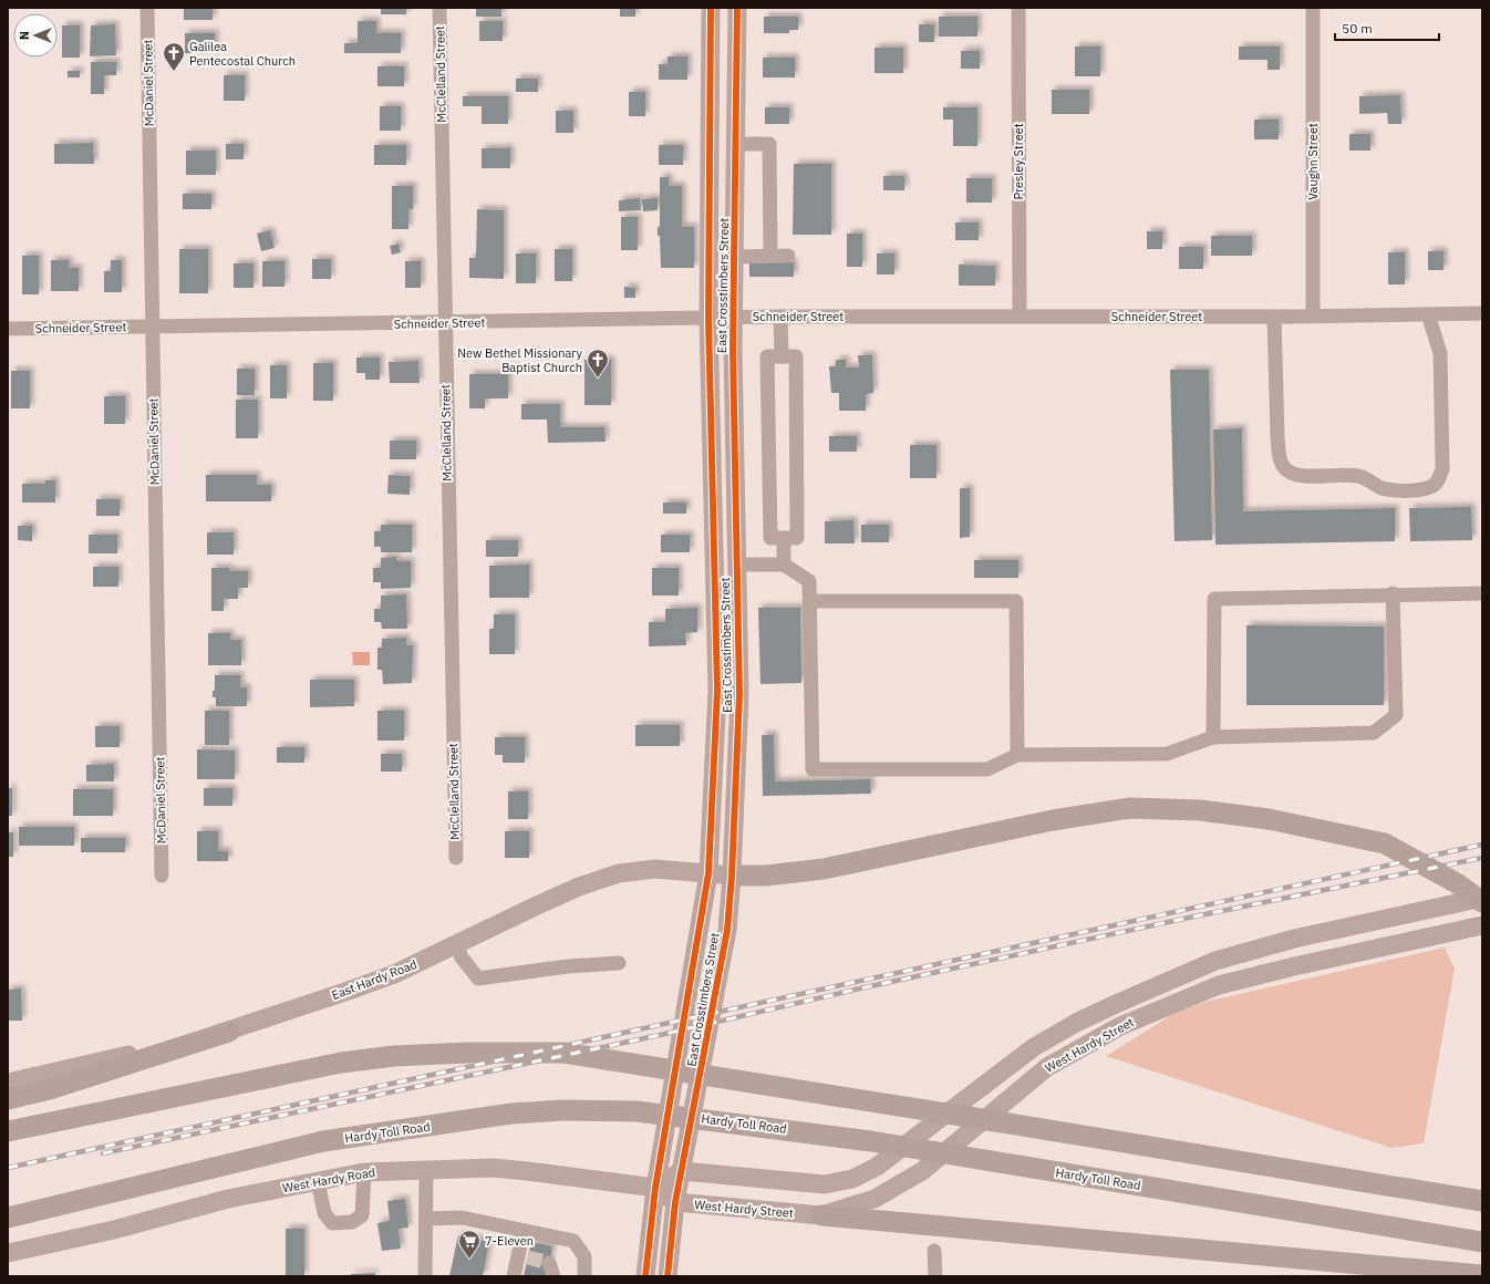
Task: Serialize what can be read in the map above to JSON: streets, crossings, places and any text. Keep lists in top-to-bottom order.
{
  "streets": {
    "highway": ["Hardy Toll Road"],
    "main road": [
      "East Crosstimbers Street",
      "East Hardy Road",
      "West Hardy Street",
      "West Hardy Road"
    ],
    "street": [
      "McClelland Street",
      "McDaniel Street",
      "Presley Street",
      "Vaughn Street",
      "Schneider Street"
    ]
  },
  "crossings": [
    ["McClelland Street", "Schneider Street"],
    ["McDaniel Street", "Schneider Street"],
    ["Presley Street", "Schneider Street"],
    ["Vaughn Street", "Schneider Street"],
    ["East Crosstimbers Street", "Schneider Street"],
    ["East Crosstimbers Street", "East Hardy Road"],
    ["East Crosstimbers Street", "West Hardy Street"],
    ["East Crosstimbers Street", "West Hardy Road"]
  ],
  "places": {
    "church": ["Galilea Pentecostal Church", "New Bethel Missionary Baptist Church"],
    "supermarket": ["7-Eleven"]
  },
  "scale_bar": "50 m",
  "north": "left"
}
